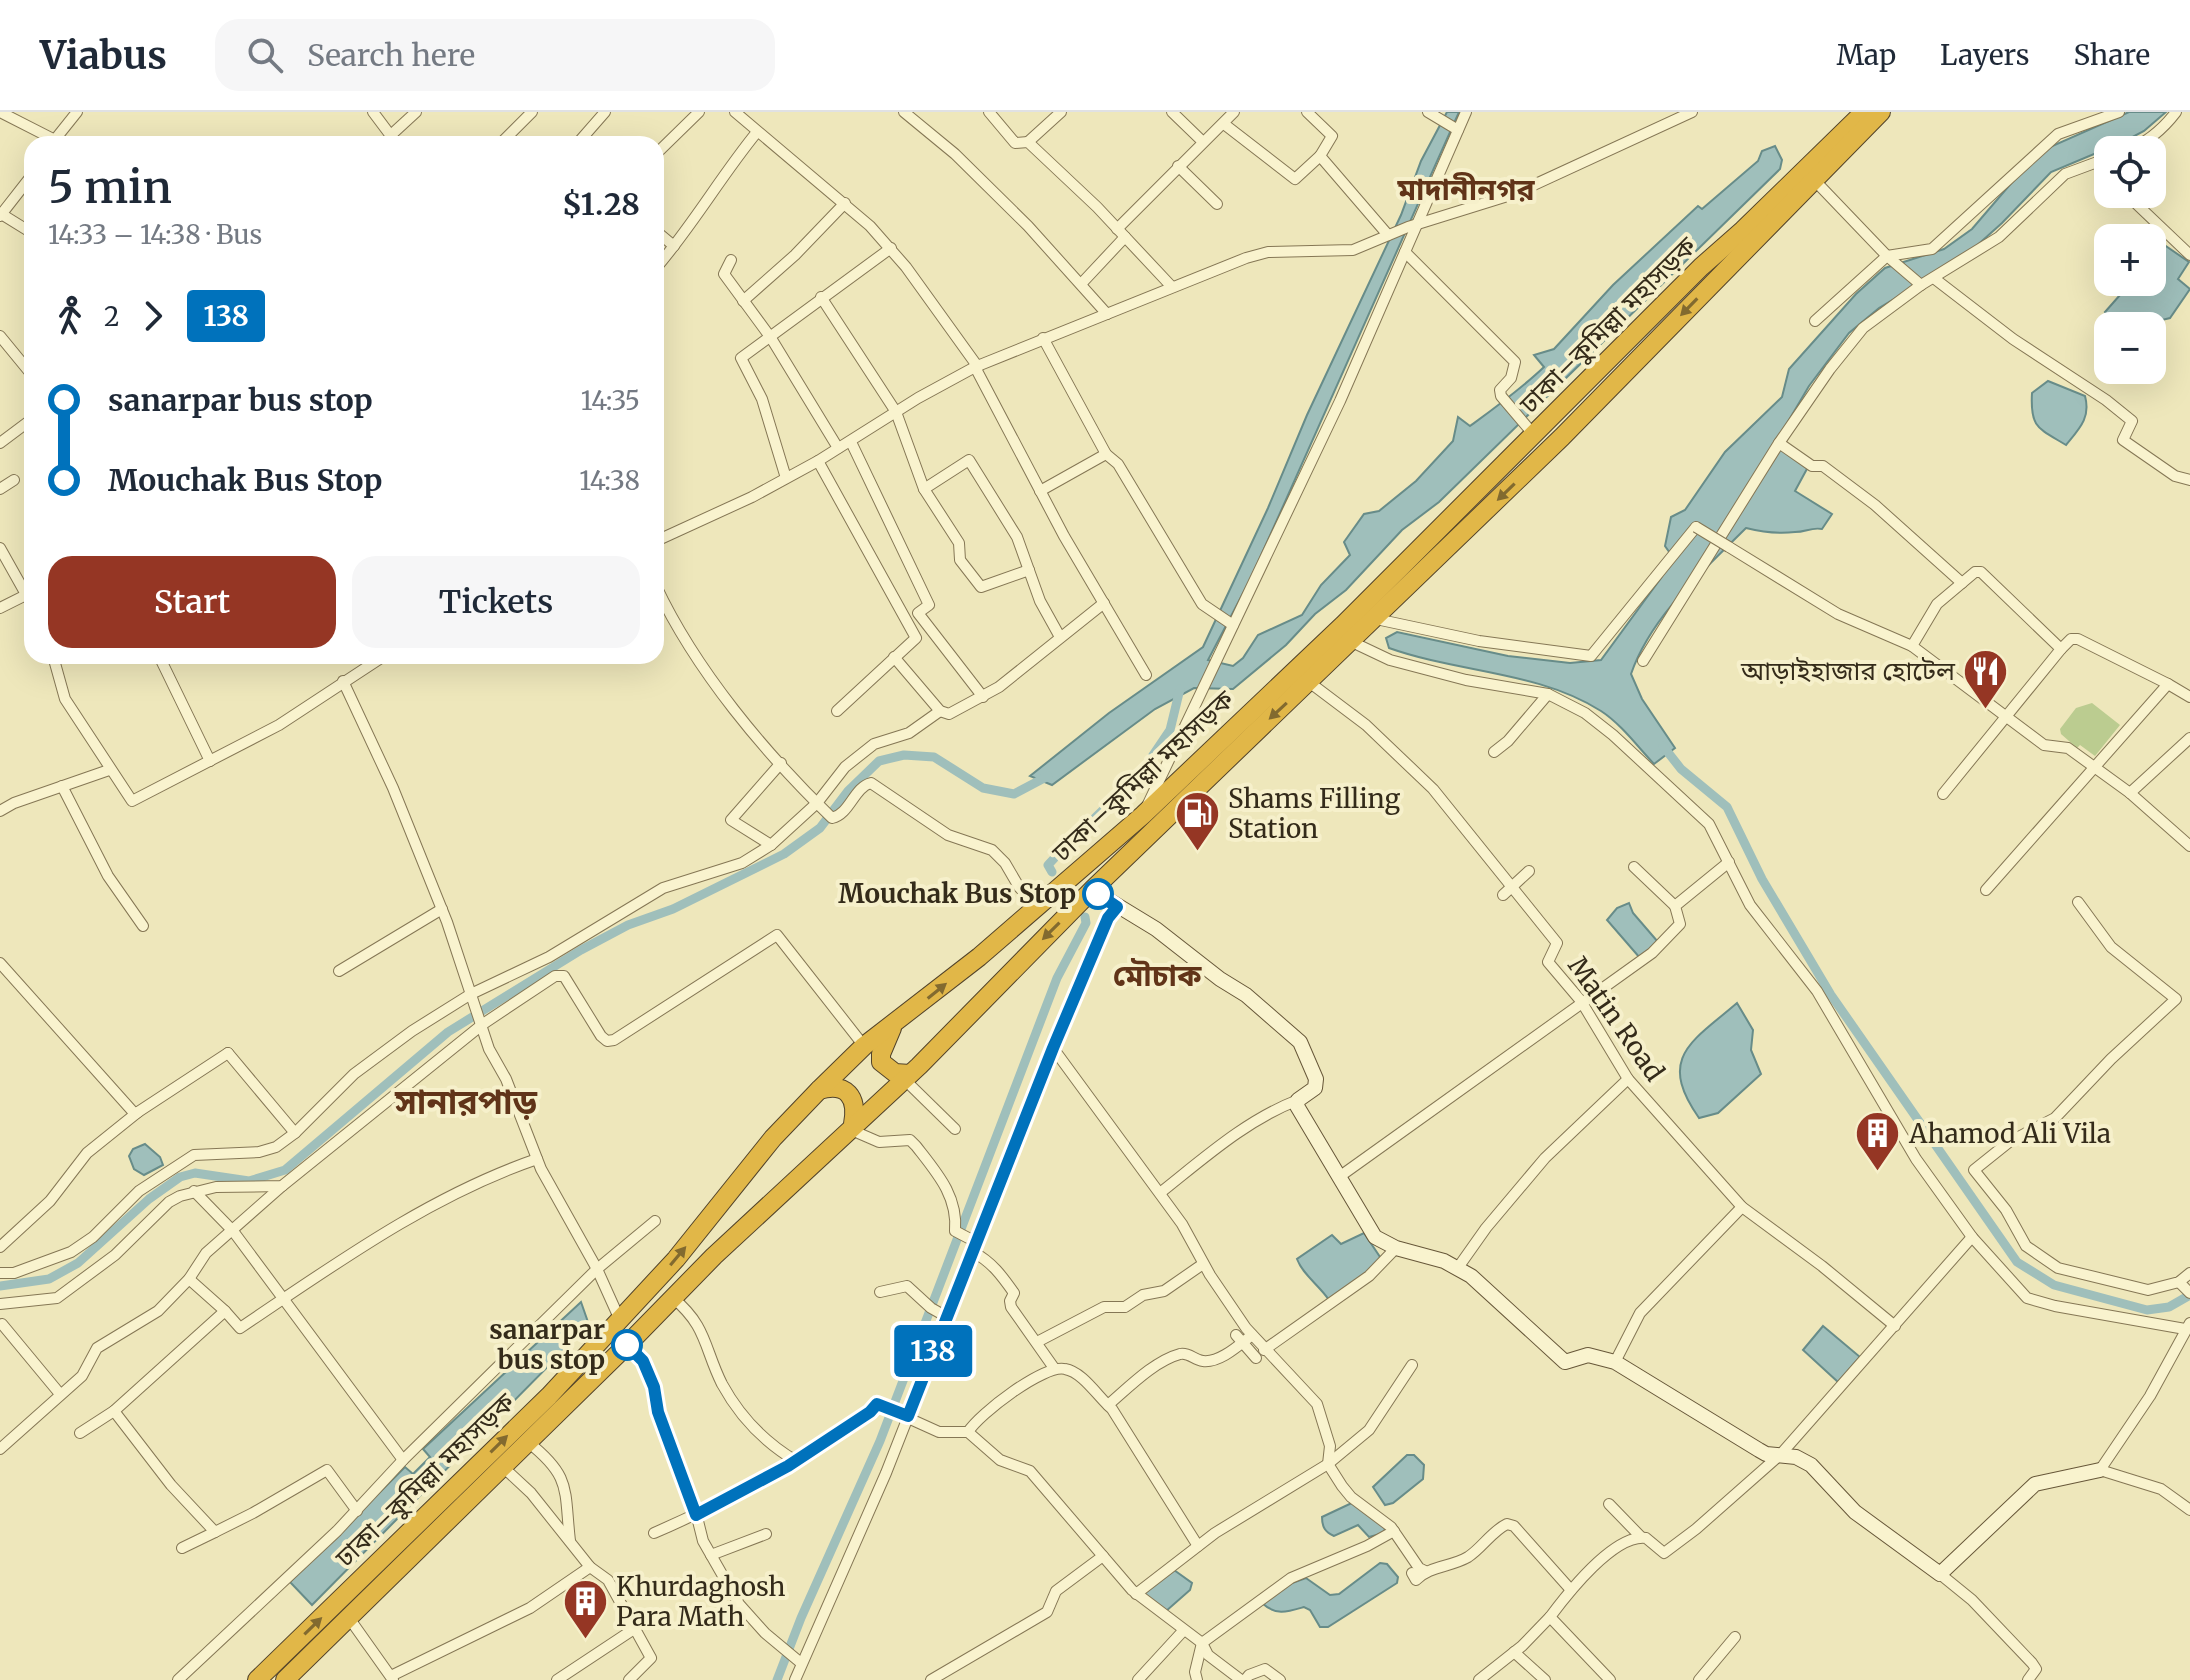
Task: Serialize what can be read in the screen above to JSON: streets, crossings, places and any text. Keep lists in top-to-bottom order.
{
  "streets": {
    "highway": ["ঢাকা–কুমিল্লা মহাসড়ক"],
    "street": ["Matin Road"]
  },
  "crossings": [
    ["ঢাকা–কুমিল্লা মহাসড়ক", "Matin Road"]
  ],
  "districts": ["মাদানীনগর", "মৌচাক", "সানারপাড়"],
  "places": {
    "restaurant": ["আড়াইহাজার হোটেল"],
    "fuel station": ["Shams Filling Station"],
    "other": ["Mouchak Bus Stop", "sanarpar bus stop"],
    "building": ["Ahamod Ali Vila", "Khurdaghosh Para Math"]
  },
  "lines": ["bus line 138"],
  "page": {
    "header": "Viabus",
    "search": "Search here",
    "nav": ["Map", "Layers", "Share"],
    "on_map": "138",
    "map_buttons": ["+", "−"],
    "heading": ["5 min", "14:33 – 14:38 · Bus", "$1.28"],
    "legs": ["2", "138"],
    "list": [
      {
        "name": "sanarpar bus stop",
        "value": "14:35"
      },
      {
        "name": "Mouchak Bus Stop",
        "value": "14:38"
      }
    ],
    "buttons": ["Start", "Tickets"]
  }
}
